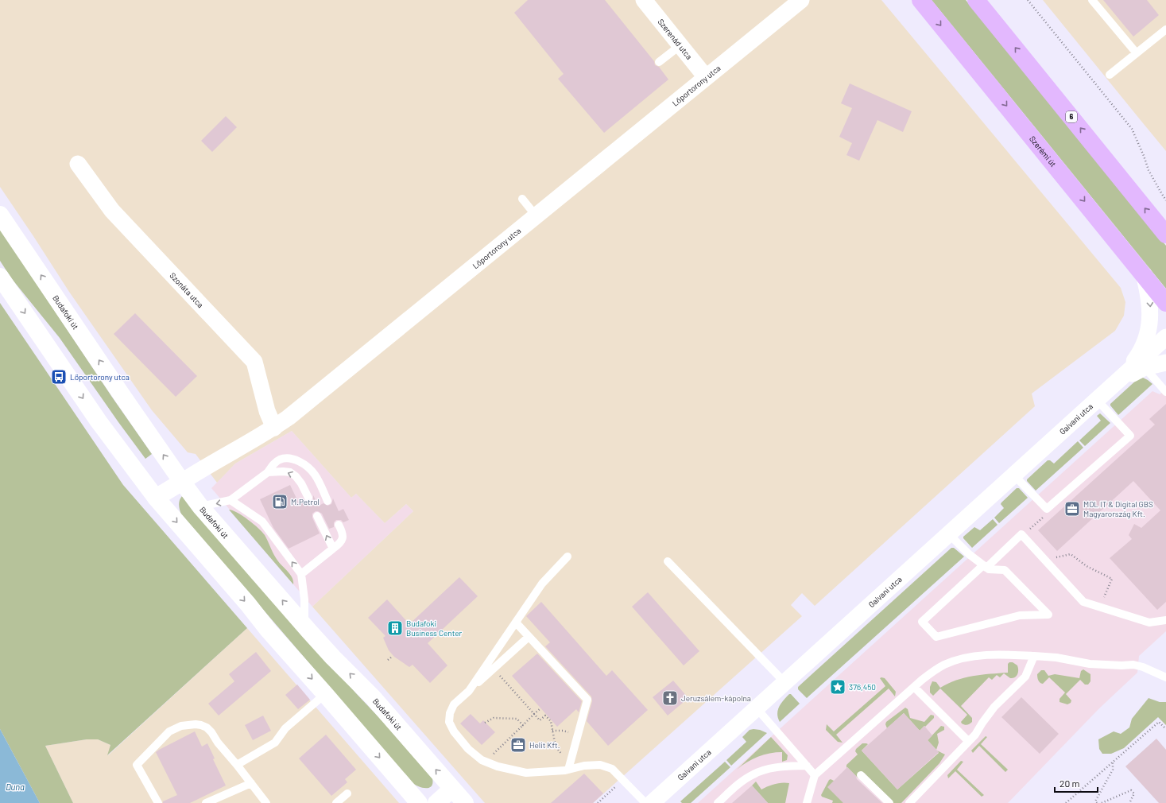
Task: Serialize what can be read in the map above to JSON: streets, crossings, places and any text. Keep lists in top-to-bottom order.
{
  "streets": {
    "main road": ["6", "Szerémi út", "Budafoki út"],
    "street": [
      "Szerenád utca",
      "Lőportorony utca",
      "Szonáta utca",
      "Galvani utca"
    ]
  },
  "crossings": [
    ["Szerenád utca", "Lőportorony utca"],
    ["Lőportorony utca", "Szonáta utca"],
    ["Lőportorony utca", "Budafoki út"],
    ["Szerémi út", "Galvani utca"]
  ],
  "water": ["Duna"],
  "places": {
    "bus stop": ["Lőportorony utca"],
    "fuel station": ["M.Petrol"],
    "office": ["MOL IT & Digital GBS Magyarország Kft.", "Helit Kft."],
    "building": ["Budafoki Business Center"],
    "place": ["376,450"],
    "church": ["Jeruzsálem-kápolna"]
  },
  "scale_bar": "20 m"
}
